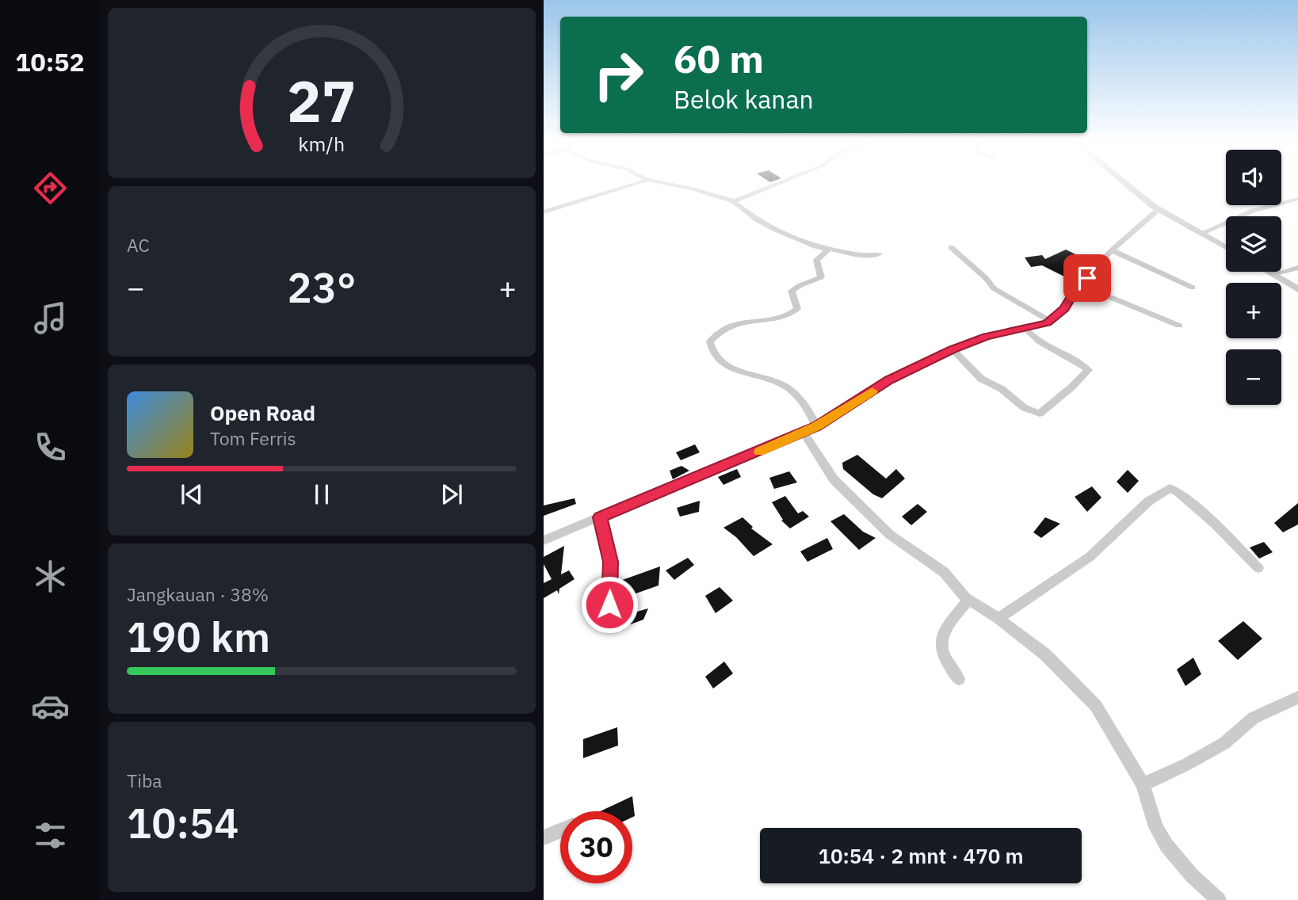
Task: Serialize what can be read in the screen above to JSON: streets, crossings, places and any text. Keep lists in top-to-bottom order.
{
  "page": {
    "tabs": "10:52",
    "turn": ["60 m", "Belok kanan"],
    "map_buttons": ["+", "−"],
    "tile": [
      "AC",
      ["Jangkauan · 38%", "190 km"],
      ["Tiba", "10:54"]
    ],
    "heat": ["−", "23°", "+"],
    "song": ["Open Road", "Tom Ferris"],
    "limit": "30",
    "trip": "10:54 · 2 mnt · 470 m",
    "gauge": ["27", "km/h"]
  }
}
